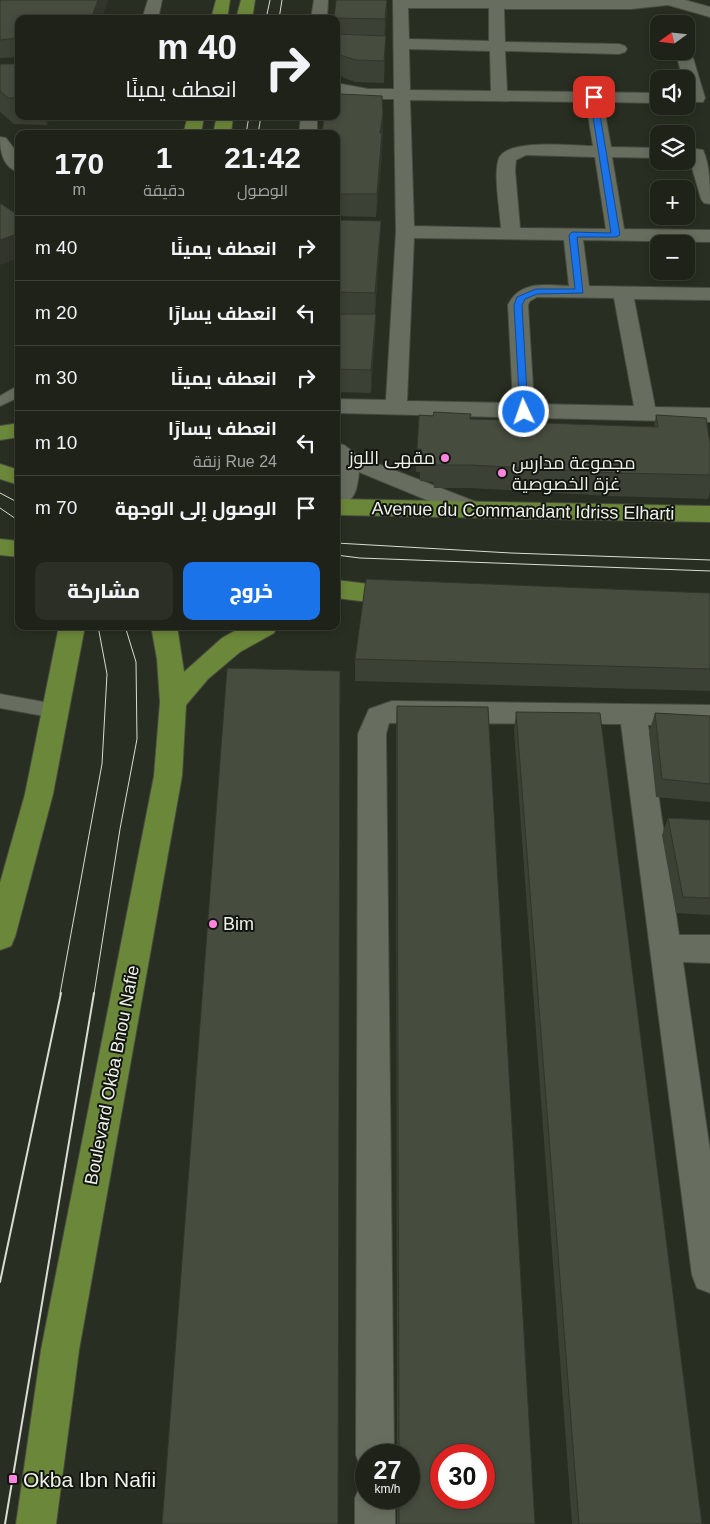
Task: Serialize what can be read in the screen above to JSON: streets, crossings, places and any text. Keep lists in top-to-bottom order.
{
  "streets": {
    "main road": ["Avenue du Commandant Idriss Elharti", "Boulevard Okba Bnou Nafie"]
  },
  "places": {
    "other": ["مقهى اللوز", "مجموعة مدارس غزة الخصوصية", "Bim"],
    "transit": ["Okba Ibn Nafii"]
  },
  "north": "left",
  "page": {
    "map_buttons": ["+", "−"],
    "turn": ["40 m", "انعطف يمينًا"],
    "eta": [
      "21:42",
      "الوصول",
      "1",
      "دقيقة",
      "170",
      "m"
    ],
    "list": [
      {
        "name": "انعطف يمينًا",
        "value": "40 m"
      },
      {
        "name": "انعطف يسارًا",
        "value": "20 m"
      },
      {
        "name": "انعطف يمينًا",
        "value": "30 m"
      },
      {
        "name": "انعطف يسارًا",
        "note": "Rue 24 زنقة",
        "value": "10 m"
      },
      {
        "name": "الوصول إلى الوجهة",
        "value": "70 m"
      }
    ],
    "buttons": ["خروج", "مشاركة"],
    "speed": "27 km/h",
    "limit": "30"
  }
}
